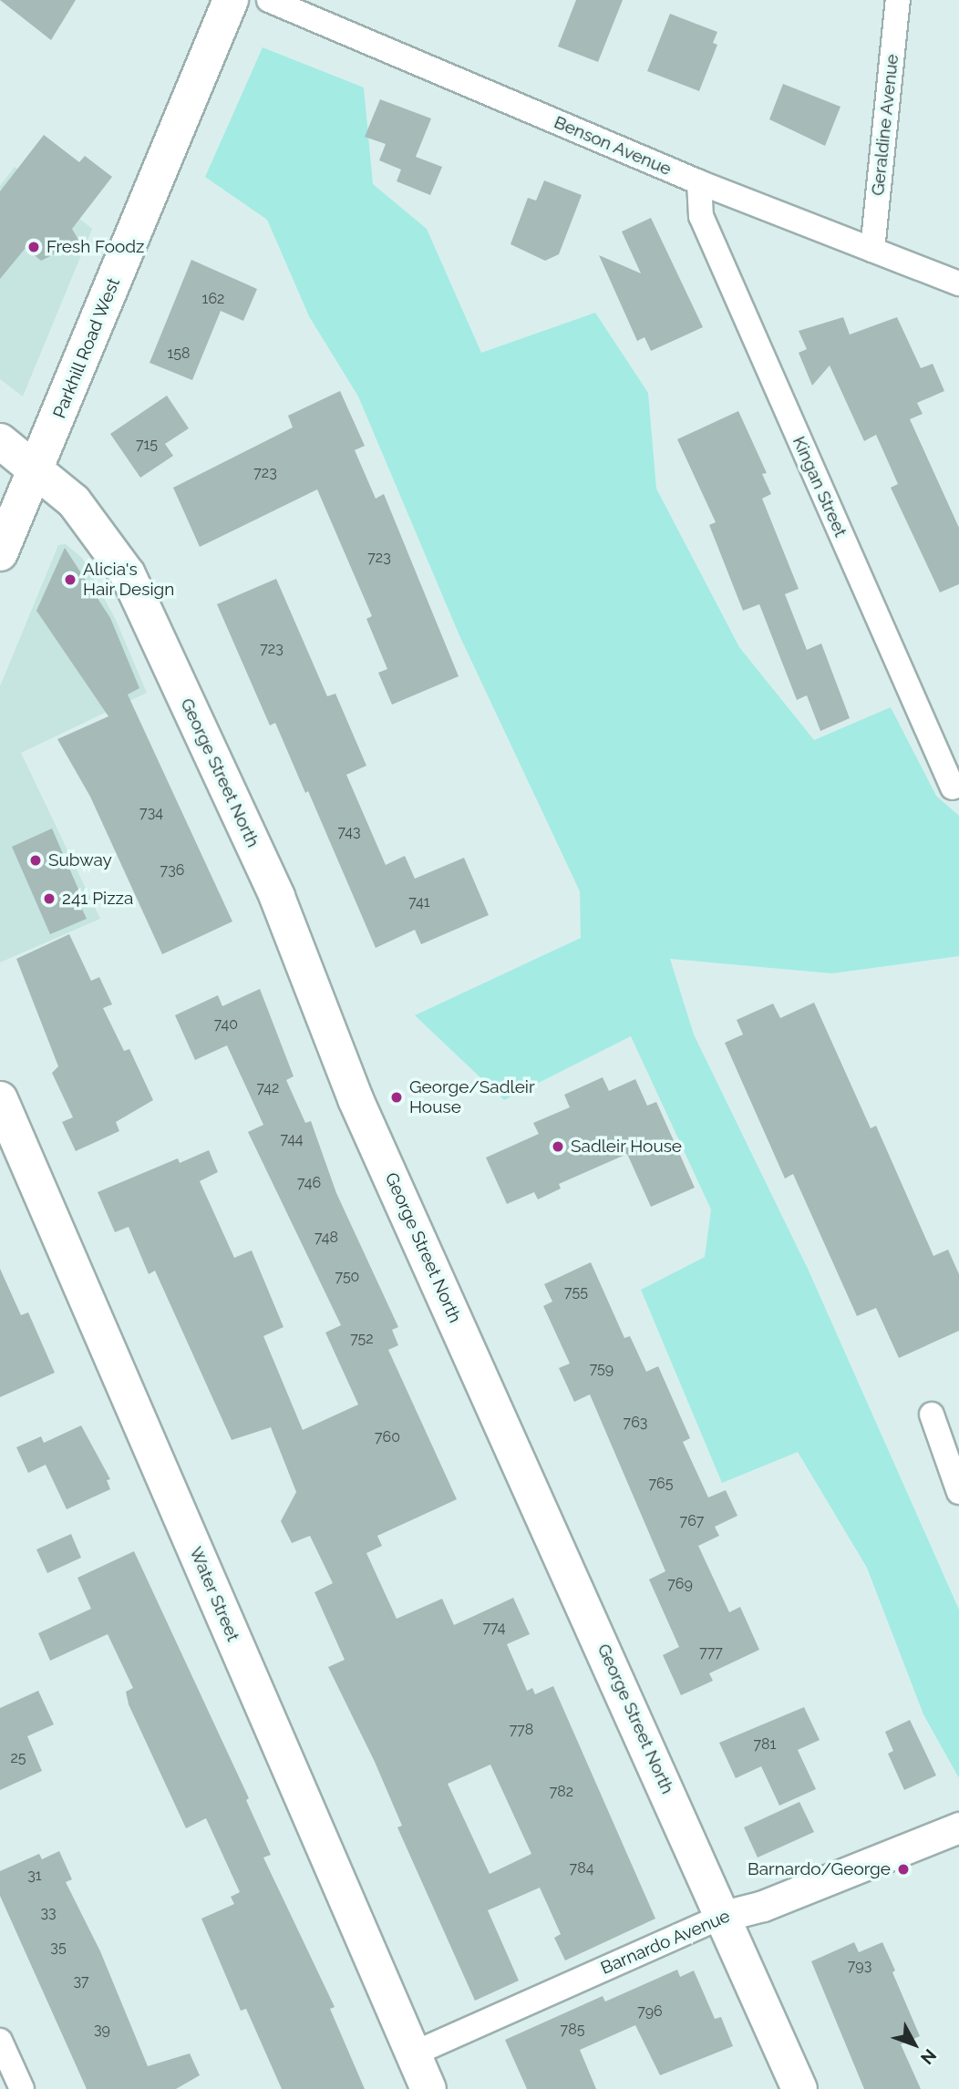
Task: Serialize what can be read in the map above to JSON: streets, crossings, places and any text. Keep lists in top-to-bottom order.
{
  "streets": {
    "main road": ["Parkhill Road West", "George Street North", "Water Street"],
    "street": [
      "Geraldine Avenue",
      "Benson Avenue",
      "Kingan Street",
      "Barnardo Avenue"
    ]
  },
  "crossings": [
    ["Geraldine Avenue", "Benson Avenue"],
    ["Benson Avenue", "Kingan Street"],
    ["Parkhill Road West", "George Street North"],
    ["George Street North", "Barnardo Avenue"],
    ["Water Street", "Barnardo Avenue"]
  ],
  "places": [
    "Fresh Foodz",
    "Alicia's Hair Design",
    "Subway",
    "241 Pizza",
    "George/Sadleir House",
    "Sadleir House",
    "Barnardo/George"
  ],
  "house_numbers": [
    "162",
    "158",
    "715",
    "723",
    "723",
    "723",
    "734",
    "743",
    "736",
    "741",
    "740",
    "742",
    "744",
    "746",
    "748",
    "750",
    "755",
    "752",
    "759",
    "763",
    "760",
    "765",
    "767",
    "769",
    "774",
    "777",
    "778",
    "781",
    "25",
    "782",
    "784",
    "31",
    "33",
    "35",
    "793",
    "37",
    "796",
    "39",
    "785"
  ],
  "north": "bottom right"
}
